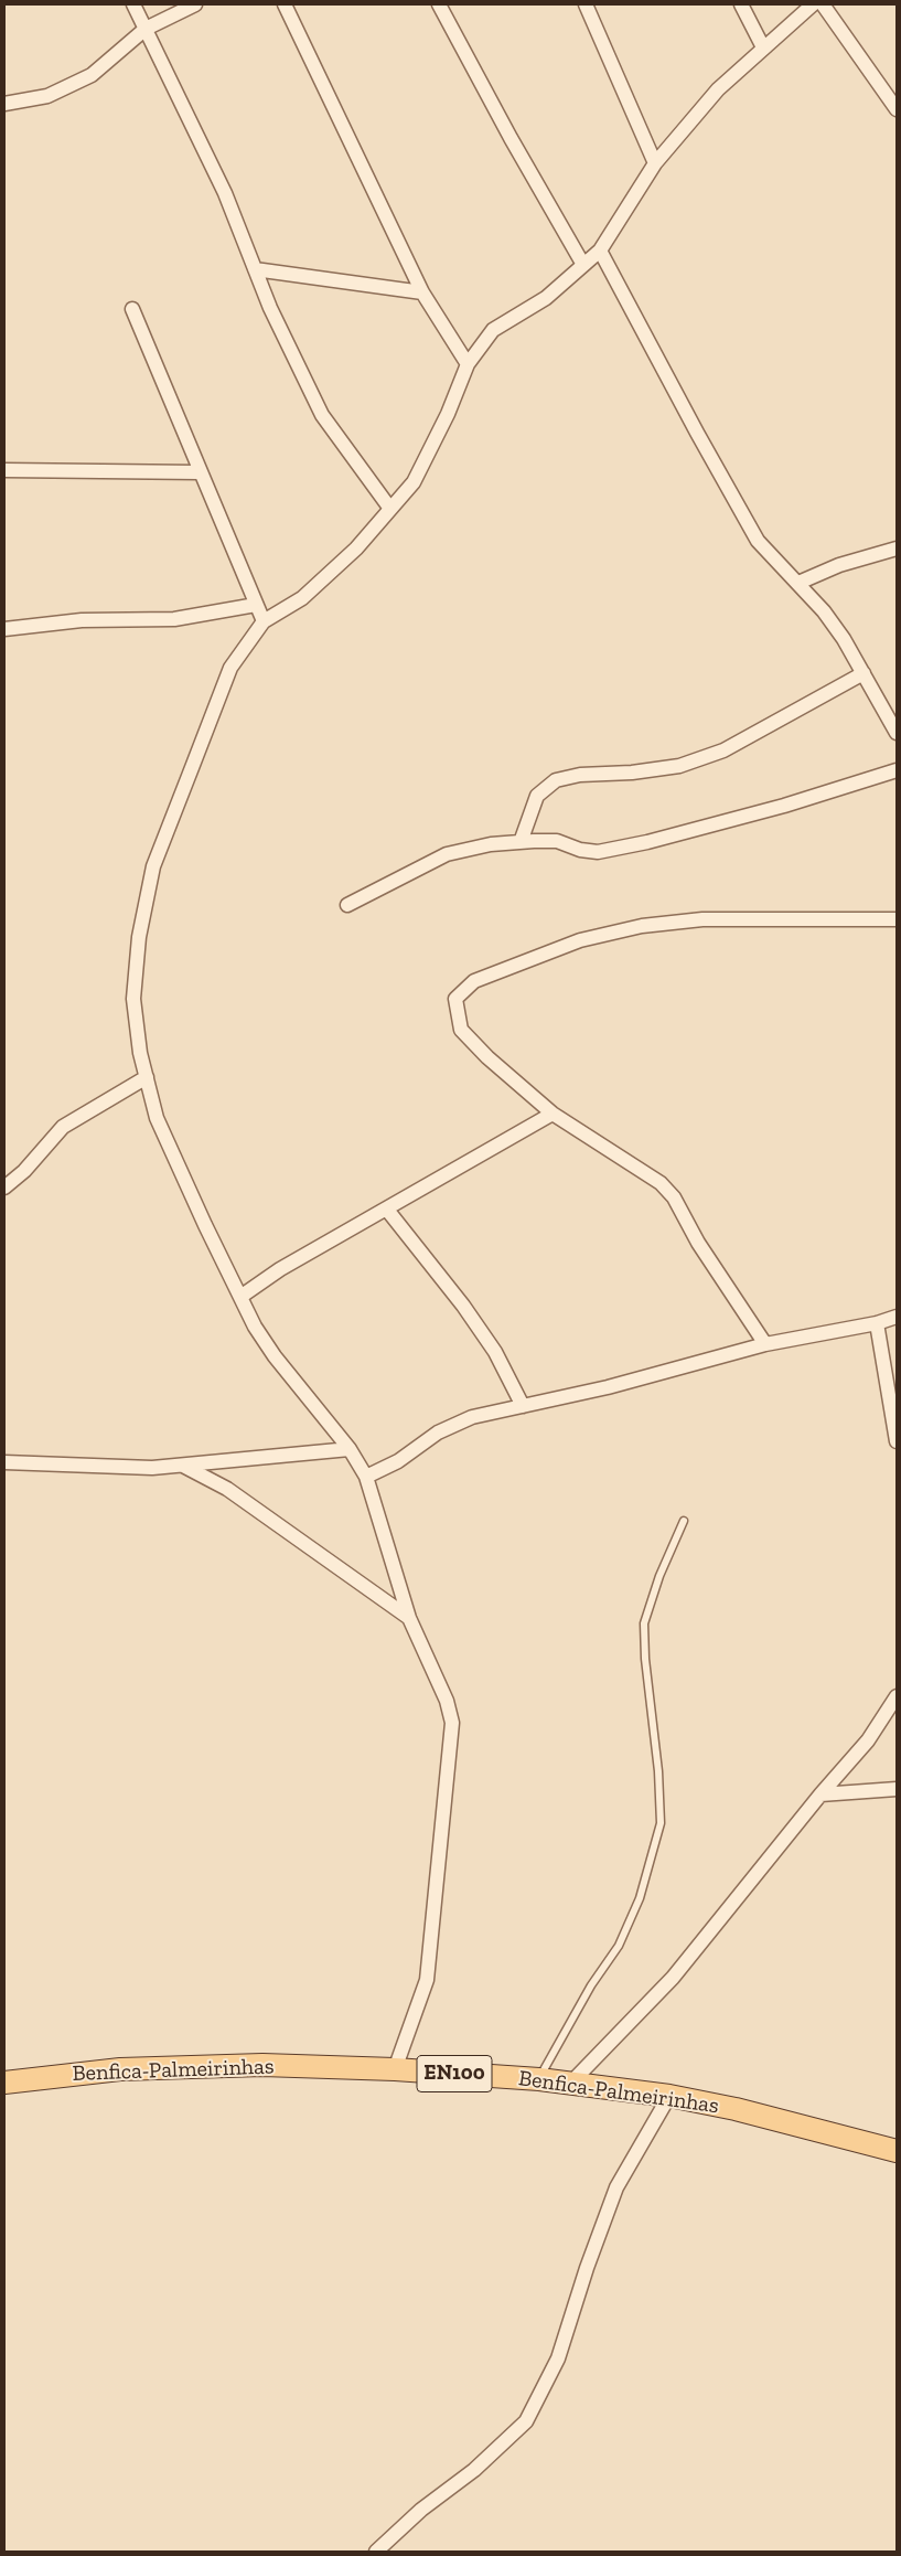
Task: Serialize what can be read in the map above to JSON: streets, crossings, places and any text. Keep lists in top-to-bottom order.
{
  "streets": {
    "main road": ["Benfica-Palmeirinhas", "EN100"]
  }
}
